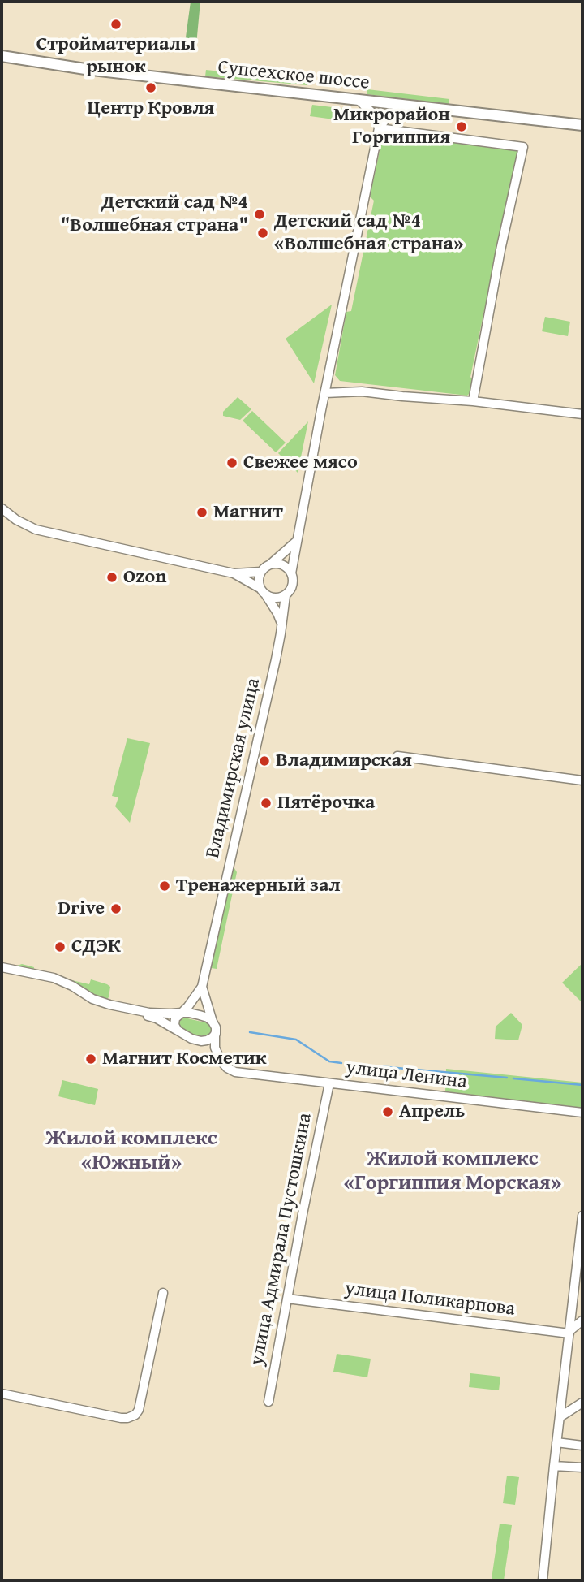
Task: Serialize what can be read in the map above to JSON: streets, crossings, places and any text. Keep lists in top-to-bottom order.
{
  "streets": {
    "main road": ["Супсехское шоссе"],
    "street": [
      "Владимирская улица",
      "улица Ленина",
      "улица Адмирала Пустошкина",
      "улица Поликарпова"
    ]
  },
  "crossings": [
    ["Владимирская улица", "улица Ленина"],
    ["улица Ленина", "улица Адмирала Пустошкина"],
    ["улица Адмирала Пустошкина", "улица Поликарпова"]
  ],
  "districts": ["Жилой комплекс «Южный»", "Жилой комплекс «Горгиппия Морская»"],
  "places": [
    "Стройматериалы рынок",
    "Центр Кровля",
    "Микрорайон Горгиппия",
    "Детский сад №4 \"Волшебная страна\"",
    "Детский сад №4 «Волшебная страна»",
    "Свежее мясо",
    "Магнит",
    "Ozon",
    "Владимирская",
    "Пятёрочка",
    "Тренажерный зал",
    "Drive",
    "СДЭК",
    "Магнит Косметик",
    "Апрель"
  ]
}
